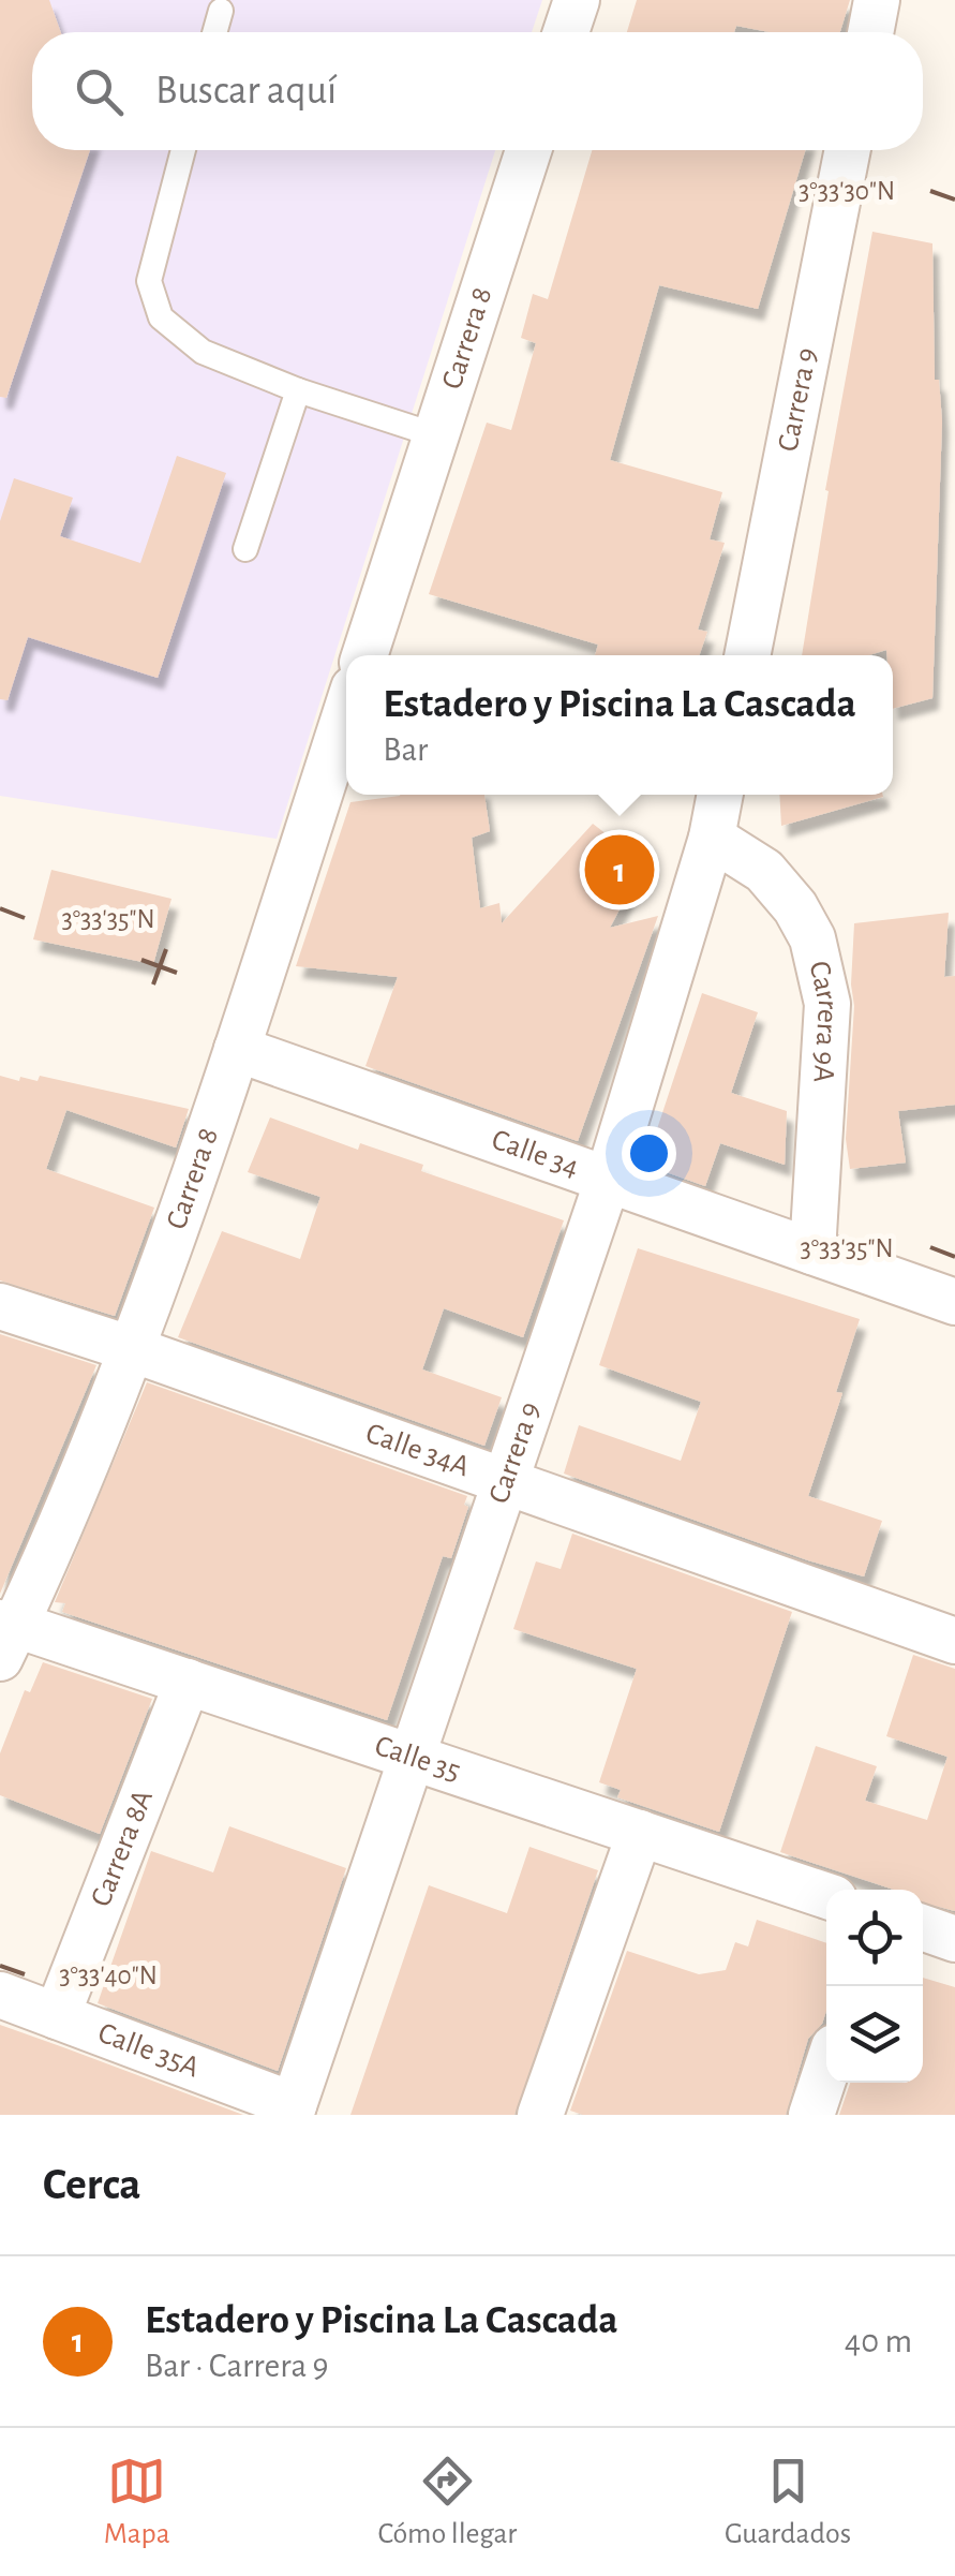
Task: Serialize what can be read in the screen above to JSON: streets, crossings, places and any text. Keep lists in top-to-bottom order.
{
  "streets": {
    "street": [
      "Carrera 8",
      "Carrera 9",
      "Carrera 9A",
      "Calle 34",
      "Calle 34A",
      "Calle 35",
      "Carrera 8A",
      "Calle 35A"
    ]
  },
  "crossings": [
    ["Carrera 8", "Calle 34"],
    ["Carrera 8", "Calle 34A"],
    ["Carrera 8", "Calle 35"],
    ["Carrera 9", "Carrera 9A"],
    ["Carrera 9", "Calle 34"],
    ["Carrera 9", "Calle 34A"],
    ["Carrera 9", "Calle 35"],
    ["Carrera 9", "Calle 35A"],
    ["Carrera 9A", "Calle 34"],
    ["Calle 35", "Carrera 8A"],
    ["Carrera 8A", "Calle 35A"]
  ],
  "page": {
    "search": "Buscar aquí",
    "popup": ["Estadero y Piscina La Cascada", "Bar"],
    "pins": "1",
    "heading": "Cerca",
    "list": [
      {
        "mark": "1",
        "name": "Estadero y Piscina La Cascada",
        "note": "Bar · Carrera 9",
        "value": "40 m"
      }
    ],
    "nav": ["Mapa", "Cómo llegar", "Guardados"]
  },
  "coordinates": ["3°33'30\"N", "3°33'35\"N", "3°33'40\"N"]
}
